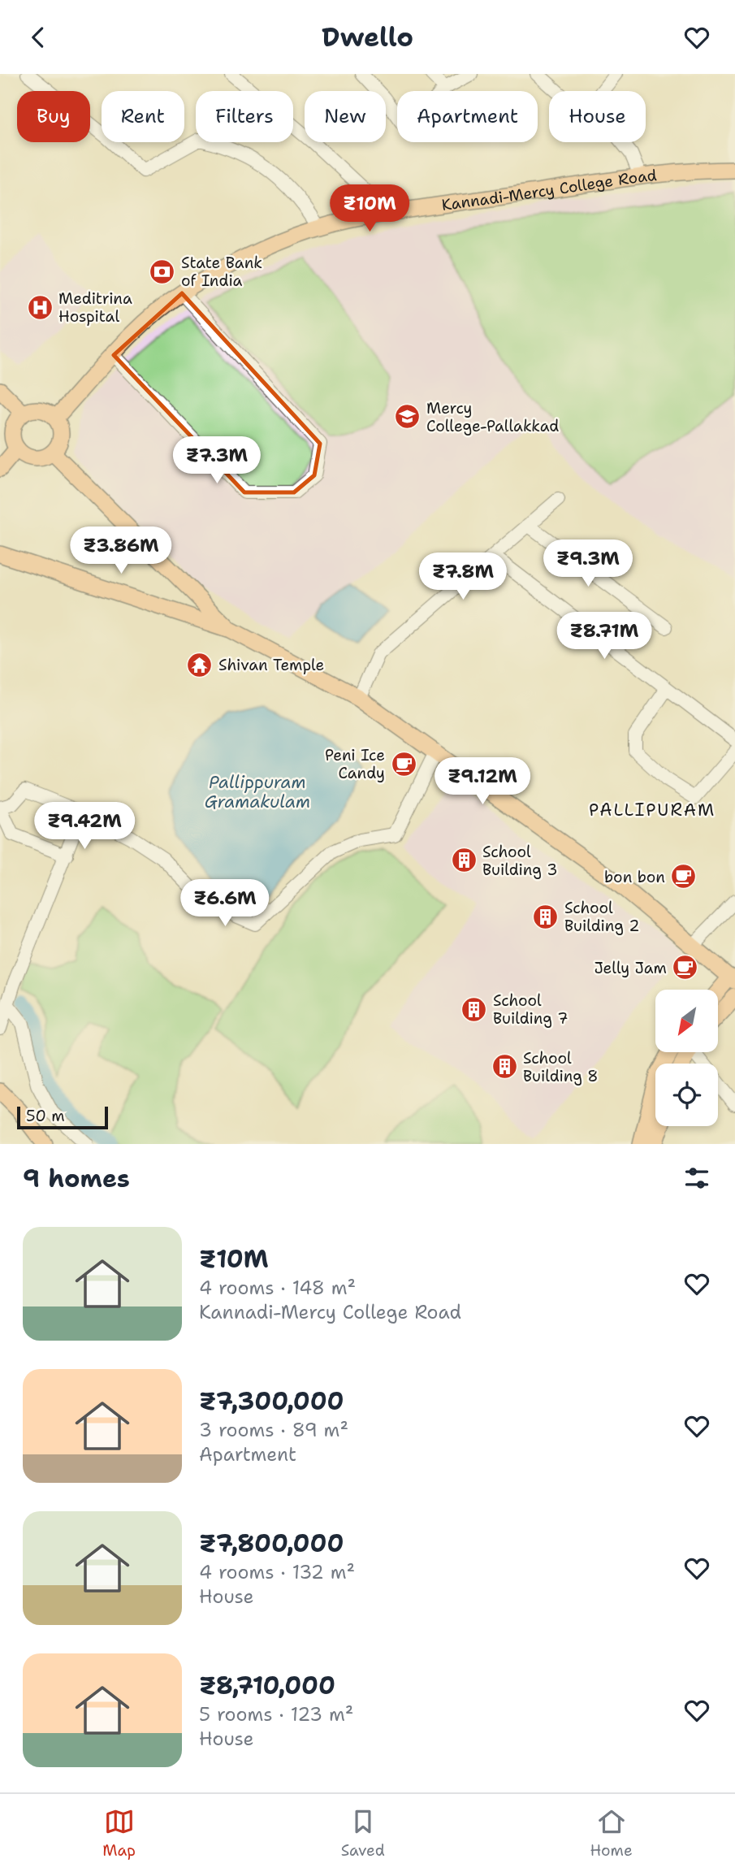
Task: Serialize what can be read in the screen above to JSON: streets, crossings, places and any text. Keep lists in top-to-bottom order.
{
  "streets": {
    "main road": ["Kannadi-Mercy College Road"]
  },
  "districts": ["PALLIPURAM"],
  "water": ["Pallippuram Gramakulam"],
  "places": {
    "bank": ["State Bank of India"],
    "hospital": ["Meditrina Hospital"],
    "school or university": ["Mercy College-Pallakkad"],
    "temple": ["Shivan Temple"],
    "cafe": ["Peni Ice Candy", "bon bon", "Jelly Jam"],
    "building": [
      "School Building 3",
      "School Building 2",
      "School Building 7",
      "School Building 8"
    ]
  },
  "scale_bar": "50 m",
  "north": "bottom left",
  "page": {
    "header": "Dwello",
    "chip": [
      "Buy",
      "Rent",
      "Filters",
      "New",
      "Apartment",
      "House"
    ],
    "price": [
      "₹10M",
      "₹7.3M",
      "₹3.86M",
      "₹9.3M",
      "₹7.8M",
      "₹8.71M",
      "₹9.12M",
      "₹9.42M",
      "₹6.6M"
    ],
    "scale": "50 m",
    "heading": "9 homes",
    "list": [
      {
        "name": "₹10M",
        "note": "4 rooms · 148 m² · Kannadi-Mercy College Road"
      },
      {
        "name": "₹7,300,000",
        "note": "3 rooms · 89 m² · Apartment"
      },
      {
        "name": "₹7,800,000",
        "note": "4 rooms · 132 m² · House"
      },
      {
        "name": "₹8,710,000",
        "note": "5 rooms · 123 m² · House"
      }
    ],
    "tabs": ["Map", "Saved", "Home"]
  }
}
